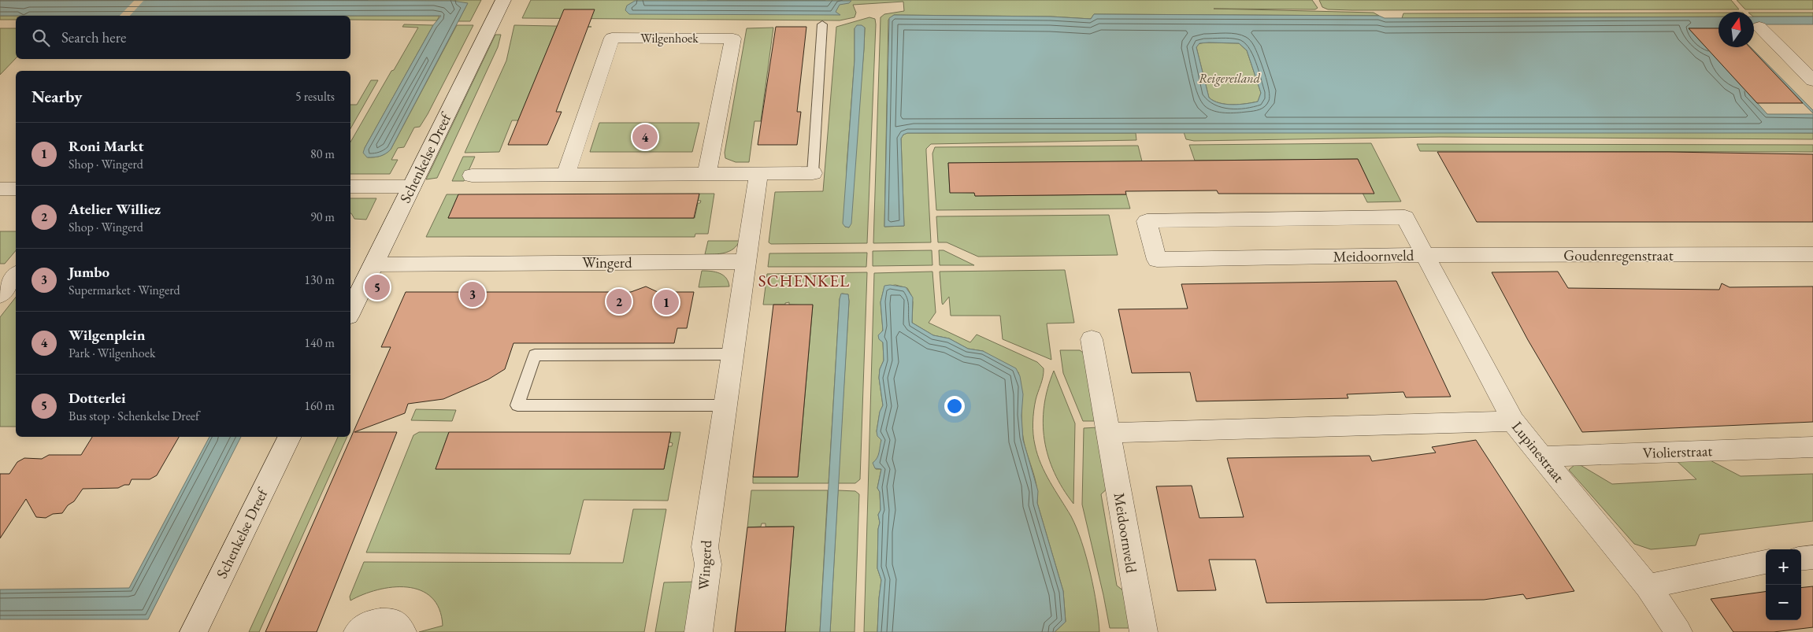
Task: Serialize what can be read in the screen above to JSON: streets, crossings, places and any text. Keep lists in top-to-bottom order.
{
  "streets": {
    "street": [
      "Wilgenhoek",
      "Schenkelse Dreef",
      "Goudenregenstraat",
      "Meidoornveld",
      "Wingerd",
      "Lupinestraat",
      "Violierstraat"
    ]
  },
  "crossings": [
    ["Schenkelse Dreef", "Wingerd"],
    ["Goudenregenstraat", "Meidoornveld"],
    ["Goudenregenstraat", "Lupinestraat"],
    ["Meidoornveld", "Lupinestraat"],
    ["Lupinestraat", "Violierstraat"]
  ],
  "districts": ["SCHENKEL"],
  "parks": ["Reigereiland"],
  "north": "top",
  "page": {
    "search": "Search here",
    "heading": ["Nearby", "5 results"],
    "list": [
      {
        "mark": "1",
        "name": "Roni Markt",
        "note": "Shop · Wingerd",
        "value": "80 m"
      },
      {
        "mark": "2",
        "name": "Atelier Williez",
        "note": "Shop · Wingerd",
        "value": "90 m"
      },
      {
        "mark": "3",
        "name": "Jumbo",
        "note": "Supermarket · Wingerd",
        "value": "130 m"
      },
      {
        "mark": "4",
        "name": "Wilgenplein",
        "note": "Park · Wilgenhoek",
        "value": "140 m"
      },
      {
        "mark": "5",
        "name": "Dotterlei",
        "note": "Bus stop · Schenkelse Dreef",
        "value": "160 m"
      }
    ],
    "pins": [
      "4",
      "5",
      "3",
      "2",
      "1"
    ],
    "map_buttons": ["+", "−"]
  }
}
